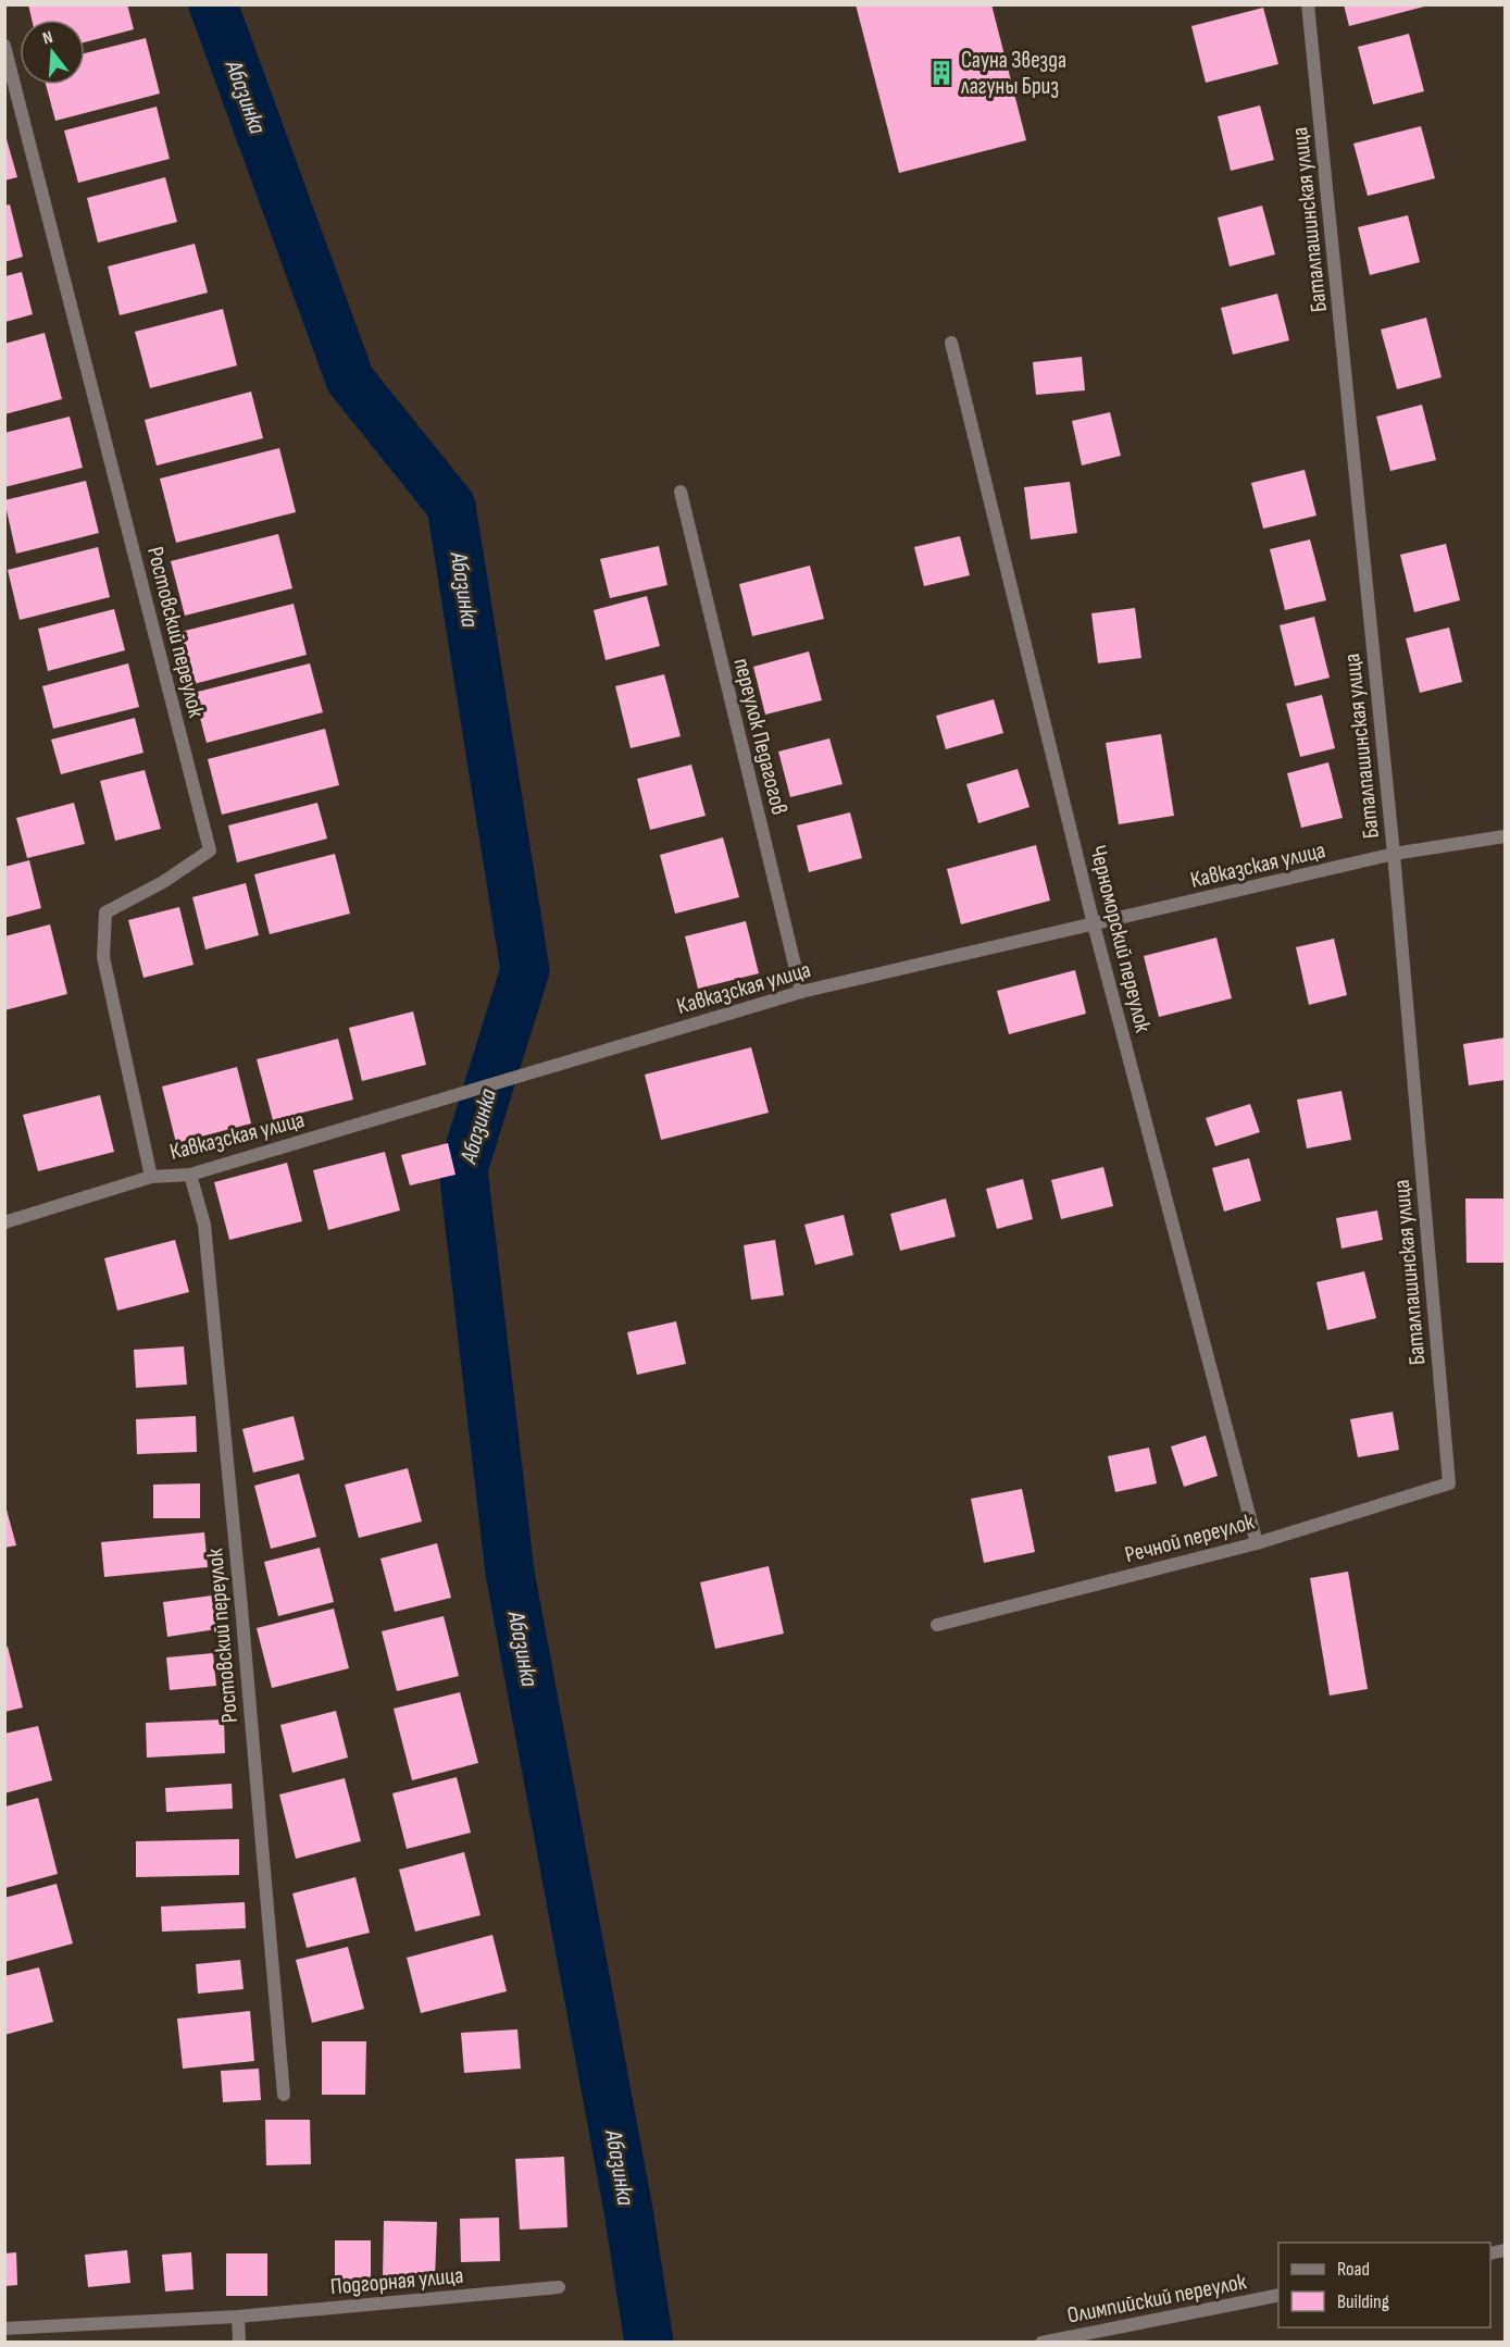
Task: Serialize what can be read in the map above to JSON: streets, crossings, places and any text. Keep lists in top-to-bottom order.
{
  "streets": {
    "street": [
      "Баталпашинская улица",
      "Ростовский переулок",
      "переулок Педагогов",
      "Кавказская улица",
      "Черноморский переулок",
      "Речной переулок",
      "Подгорная улица",
      "Олимпийский переулок"
    ]
  },
  "crossings": [
    ["Баталпашинская улица", "Кавказская улица"],
    ["Баталпашинская улица", "Речной переулок"],
    ["Ростовский переулок", "Кавказская улица"],
    ["переулок Педагогов", "Кавказская улица"],
    ["Кавказская улица", "Черноморский переулок"],
    ["Черноморский переулок", "Речной переулок"]
  ],
  "water": ["Абазинка"],
  "places": {
    "building": ["Сауна Звезда лагуны Бриз"]
  },
  "legend": ["Road", "Building"],
  "north": "top"
}
